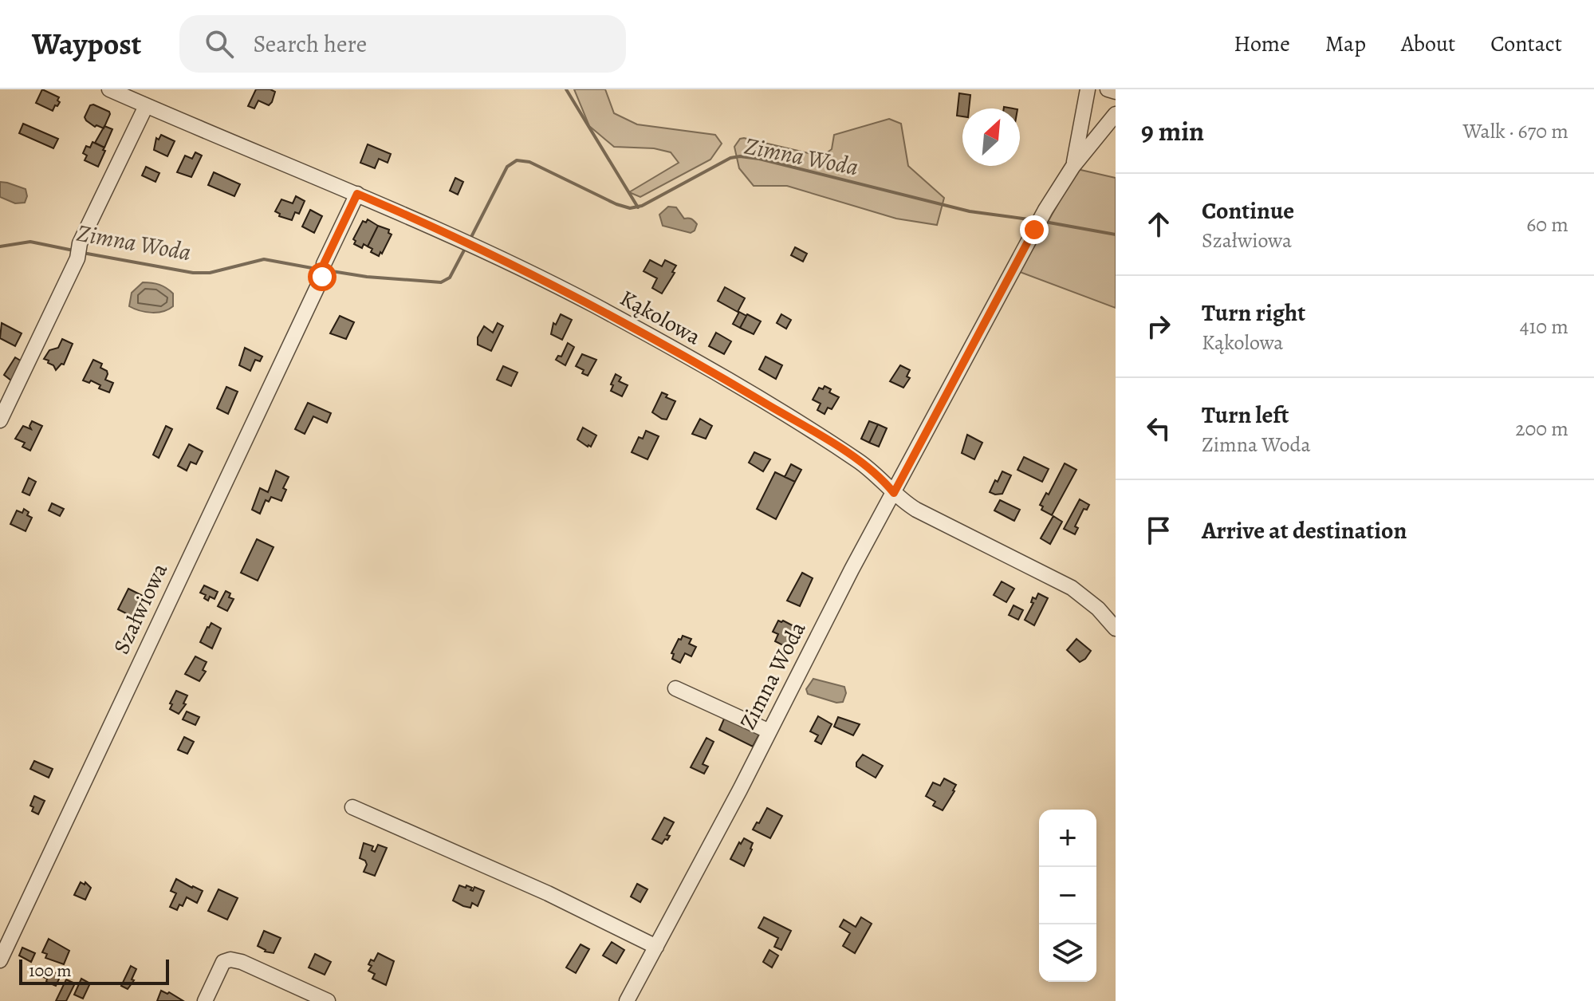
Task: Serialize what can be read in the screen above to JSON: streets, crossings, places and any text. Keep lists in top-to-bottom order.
{
  "streets": {
    "street": ["Kąkolowa", "Szałwiowa", "Zimna Woda"]
  },
  "crossings": [
    ["Kąkolowa", "Szałwiowa"],
    ["Kąkolowa", "Zimna Woda"]
  ],
  "water": ["Zimna Woda"],
  "scale_bar": "100 m",
  "north": "top right",
  "page": {
    "header": "Waypost",
    "search": "Search here",
    "nav": [
      "Home",
      "Map",
      "About",
      "Contact"
    ],
    "heading": ["9 min", "Walk · 670 m"],
    "list": [
      ["Continue", "Szałwiowa", "60 m"],
      ["Turn right", "Kąkolowa", "410 m"],
      ["Turn left", "Zimna Woda", "200 m"],
      "Arrive at destination"
    ],
    "map_buttons": ["+", "−"],
    "scale": "100 m"
  }
}
